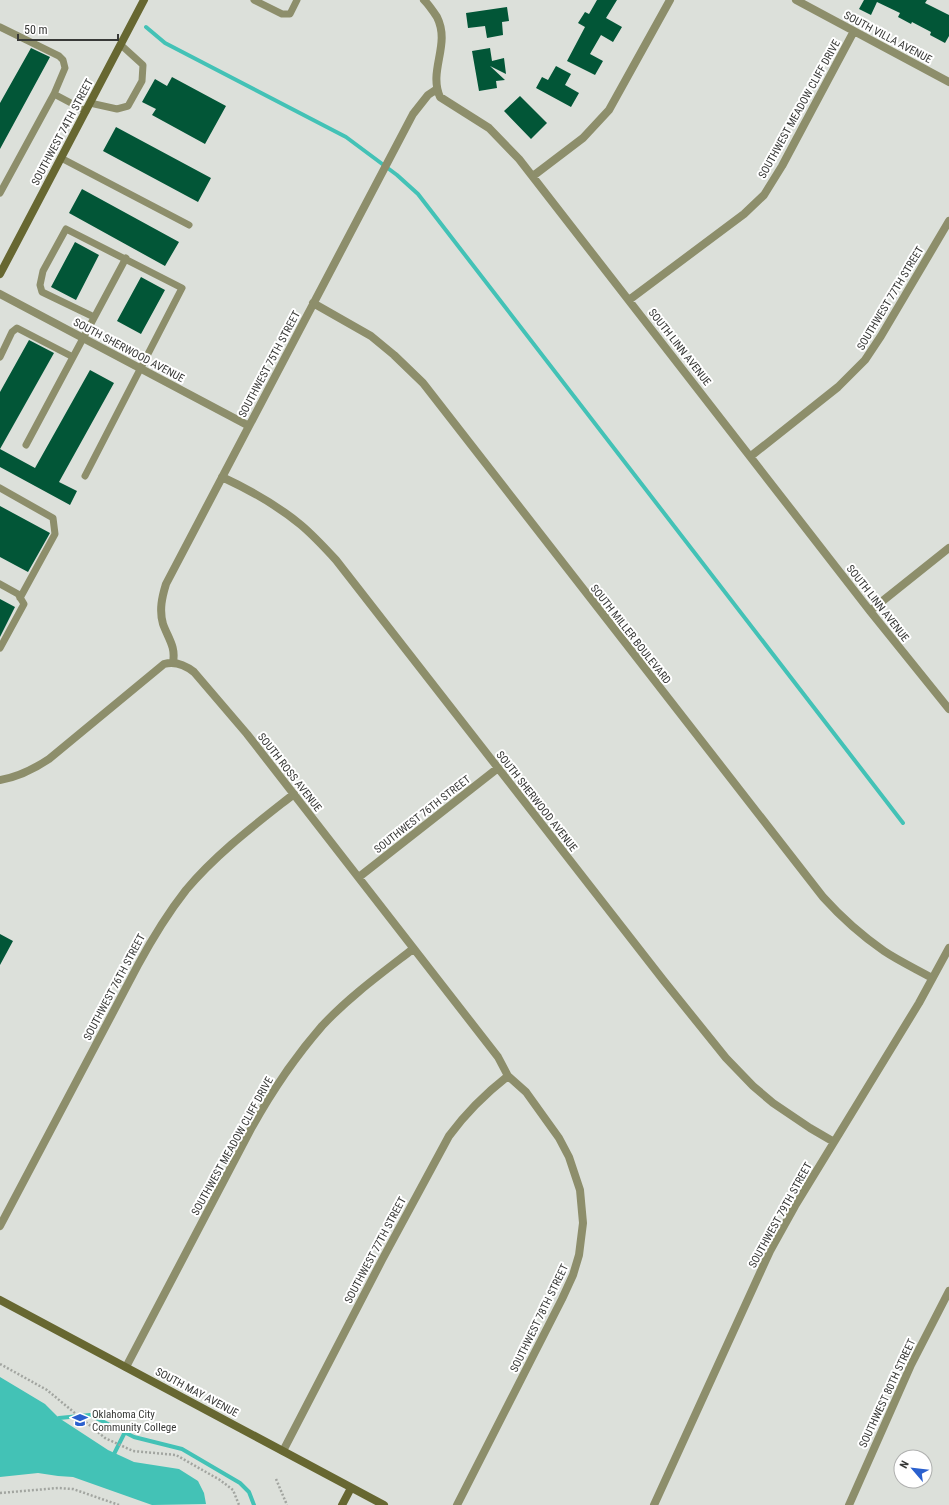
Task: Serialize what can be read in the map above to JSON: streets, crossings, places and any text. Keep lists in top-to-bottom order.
{
  "streets": {
    "main road": ["SOUTHWEST 74TH STREET", "SOUTH MAY AVENUE"],
    "street": [
      "SOUTH VILLA AVENUE",
      "SOUTHWEST MEADOW CLIFF DRIVE",
      "SOUTHWEST 77TH STREET",
      "SOUTH LINN AVENUE",
      "SOUTH SHERWOOD AVENUE",
      "SOUTHWEST 75TH STREET",
      "SOUTH MILLER BOULEVARD",
      "SOUTH ROSS AVENUE",
      "SOUTHWEST 76TH STREET",
      "SOUTHWEST 79TH STREET",
      "SOUTHWEST 78TH STREET",
      "SOUTHWEST 80TH STREET"
    ]
  },
  "crossings": [
    ["SOUTH VILLA AVENUE", "SOUTHWEST MEADOW CLIFF DRIVE"],
    ["SOUTHWEST MEADOW CLIFF DRIVE", "SOUTH LINN AVENUE"],
    ["SOUTHWEST MEADOW CLIFF DRIVE", "SOUTH ROSS AVENUE"],
    ["SOUTHWEST MEADOW CLIFF DRIVE", "SOUTH MAY AVENUE"],
    ["SOUTHWEST 77TH STREET", "SOUTH LINN AVENUE"],
    ["SOUTHWEST 77TH STREET", "SOUTH ROSS AVENUE"],
    ["SOUTHWEST 77TH STREET", "SOUTHWEST 78TH STREET"],
    ["SOUTHWEST 77TH STREET", "SOUTH MAY AVENUE"],
    ["SOUTH LINN AVENUE", "SOUTHWEST 75TH STREET"],
    ["SOUTH SHERWOOD AVENUE", "SOUTHWEST 75TH STREET"],
    ["SOUTH SHERWOOD AVENUE", "SOUTHWEST 76TH STREET"],
    ["SOUTH SHERWOOD AVENUE", "SOUTHWEST 79TH STREET"],
    ["SOUTHWEST 75TH STREET", "SOUTH MILLER BOULEVARD"],
    ["SOUTHWEST 75TH STREET", "SOUTH ROSS AVENUE"],
    ["SOUTH MILLER BOULEVARD", "SOUTHWEST 79TH STREET"],
    ["SOUTH ROSS AVENUE", "SOUTHWEST 76TH STREET"],
    ["SOUTH ROSS AVENUE", "SOUTHWEST 78TH STREET"]
  ],
  "places": {
    "school or university": ["Oklahoma City Community College"]
  },
  "scale_bar": "50 m",
  "north": "top left"
}
